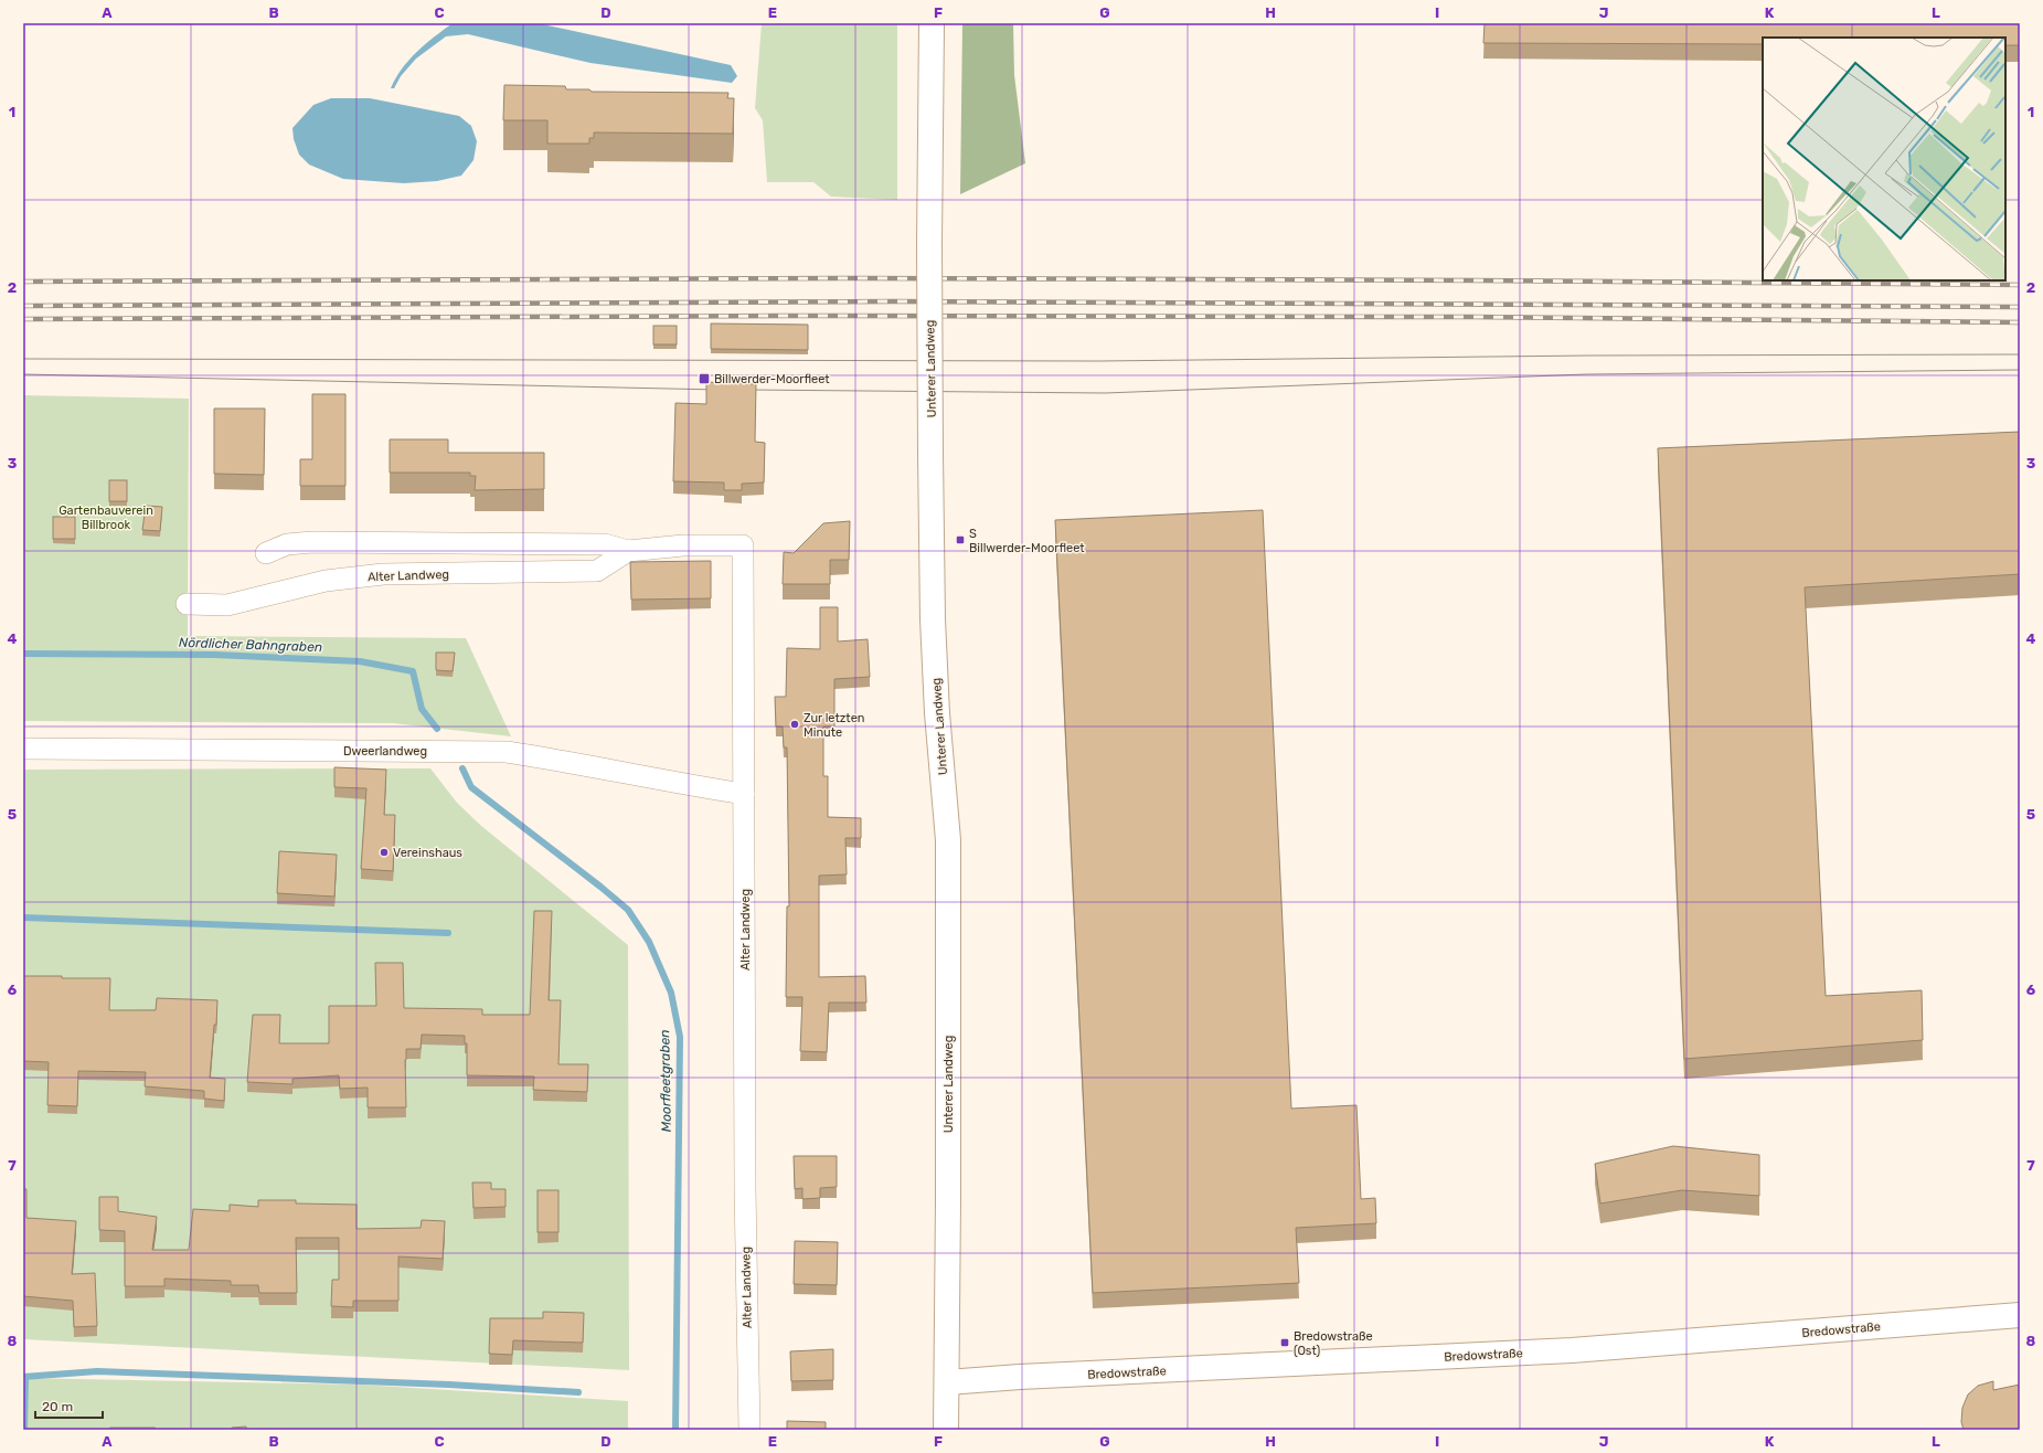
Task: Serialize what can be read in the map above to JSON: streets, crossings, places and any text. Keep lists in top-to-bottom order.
{
  "streets": {
    "main road": ["Unterer Landweg", "Bredowstraße"],
    "street": ["Alter Landweg", "Dweerlandweg"]
  },
  "crossings": [
    ["Unterer Landweg", "Bredowstraße"],
    ["Alter Landweg", "Dweerlandweg"]
  ],
  "water": ["Nördlicher Bahngraben", "Moorfleetgraben"],
  "parks": ["Gartenbauverein Billbrook"],
  "places": {
    "transit": ["Billwerder-Moorfleet", "S Billwerder-Moorfleet", "Bredowstraße (Ost)"],
    "other": ["Zur letzten Minute", "Vereinshaus"]
  },
  "scale_bar": "20 m",
  "grid": {
    "columns": [
      "A",
      "B",
      "C",
      "D",
      "E",
      "F",
      "G",
      "H",
      "I",
      "J",
      "K",
      "L"
    ],
    "rows": [
      "1",
      "2",
      "3",
      "4",
      "5",
      "6",
      "7",
      "8"
    ]
  }
}
